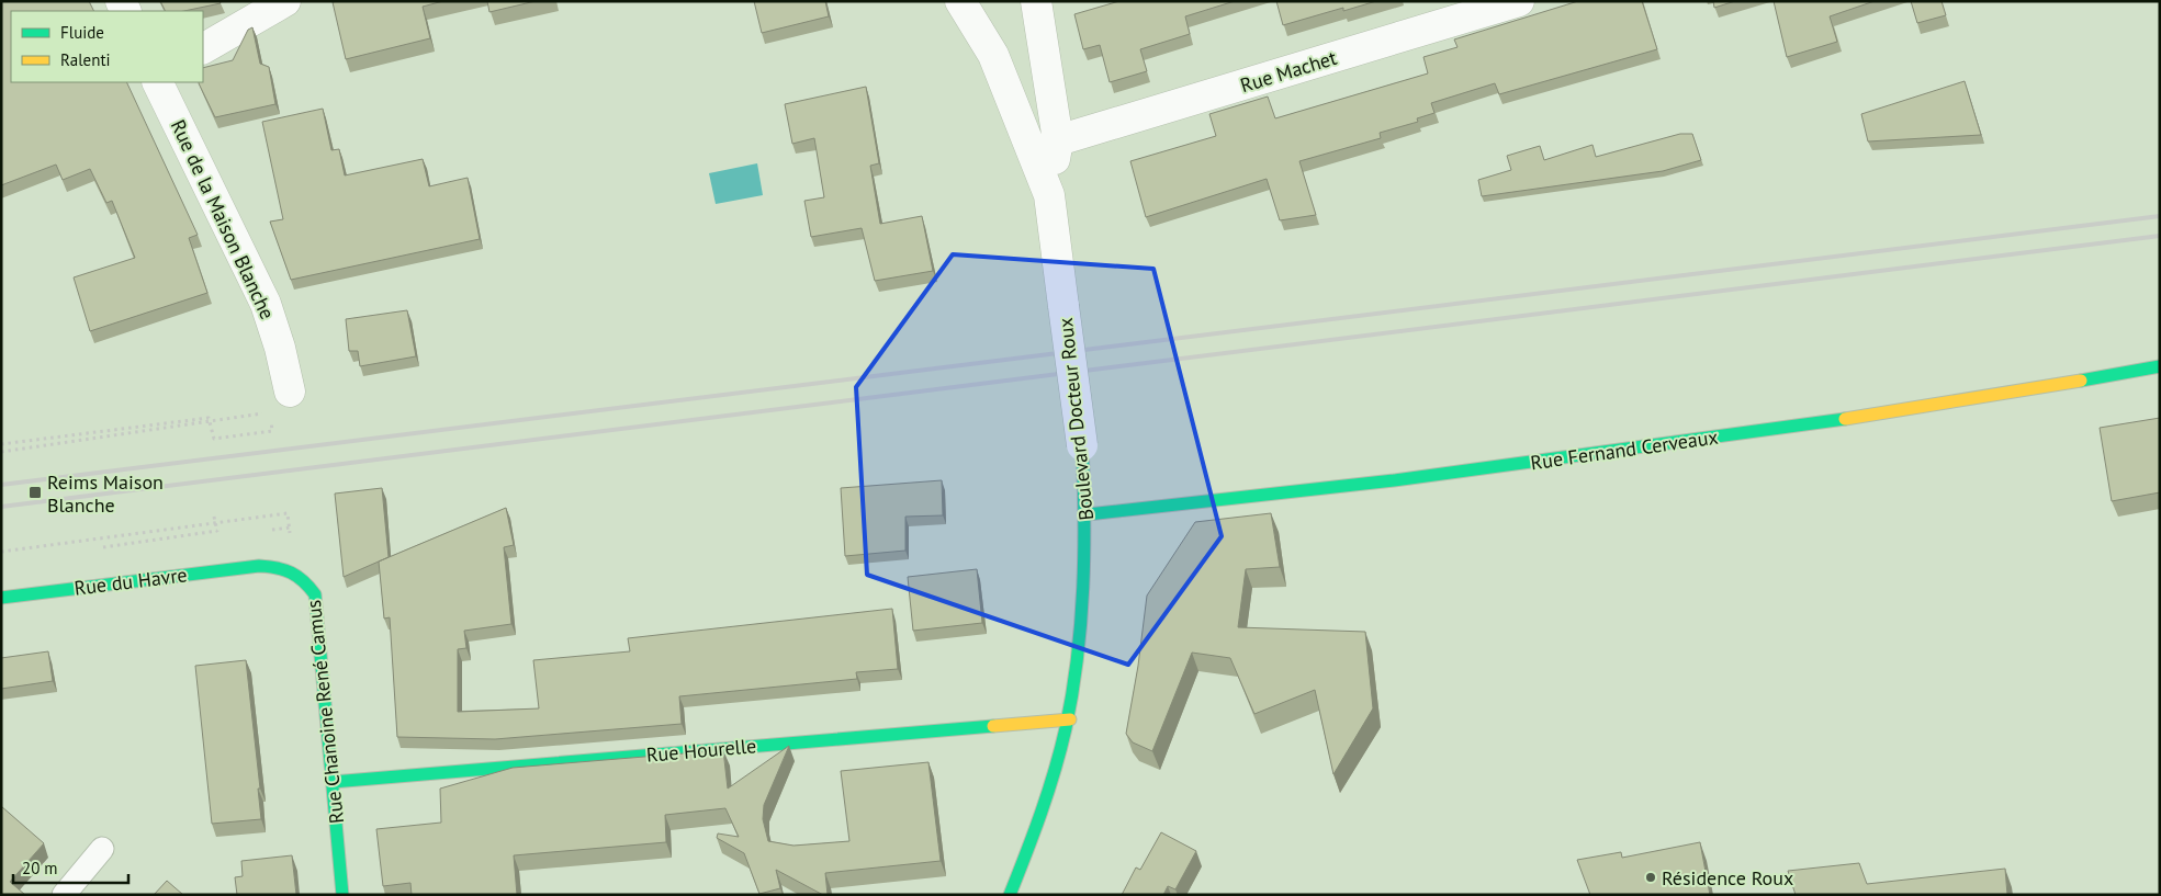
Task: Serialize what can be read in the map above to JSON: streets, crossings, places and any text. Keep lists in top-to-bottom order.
{
  "streets": {
    "street": [
      "Rue Machet",
      "Rue de la Maison Blanche",
      "Boulevard Docteur Roux",
      "Rue Fernand Cerveaux",
      "Rue du Havre",
      "Rue Chanoine René Camus",
      "Rue Hourelle"
    ]
  },
  "crossings": [
    ["Rue Machet", "Boulevard Docteur Roux"],
    ["Boulevard Docteur Roux", "Rue Fernand Cerveaux"],
    ["Boulevard Docteur Roux", "Rue Hourelle"],
    ["Rue du Havre", "Rue Chanoine René Camus"],
    ["Rue Chanoine René Camus", "Rue Hourelle"]
  ],
  "places": {
    "transit": ["Reims Maison Blanche"],
    "other": ["Résidence Roux"]
  },
  "legend": ["Fluide", "Ralenti"],
  "scale_bar": "20 m"
}
